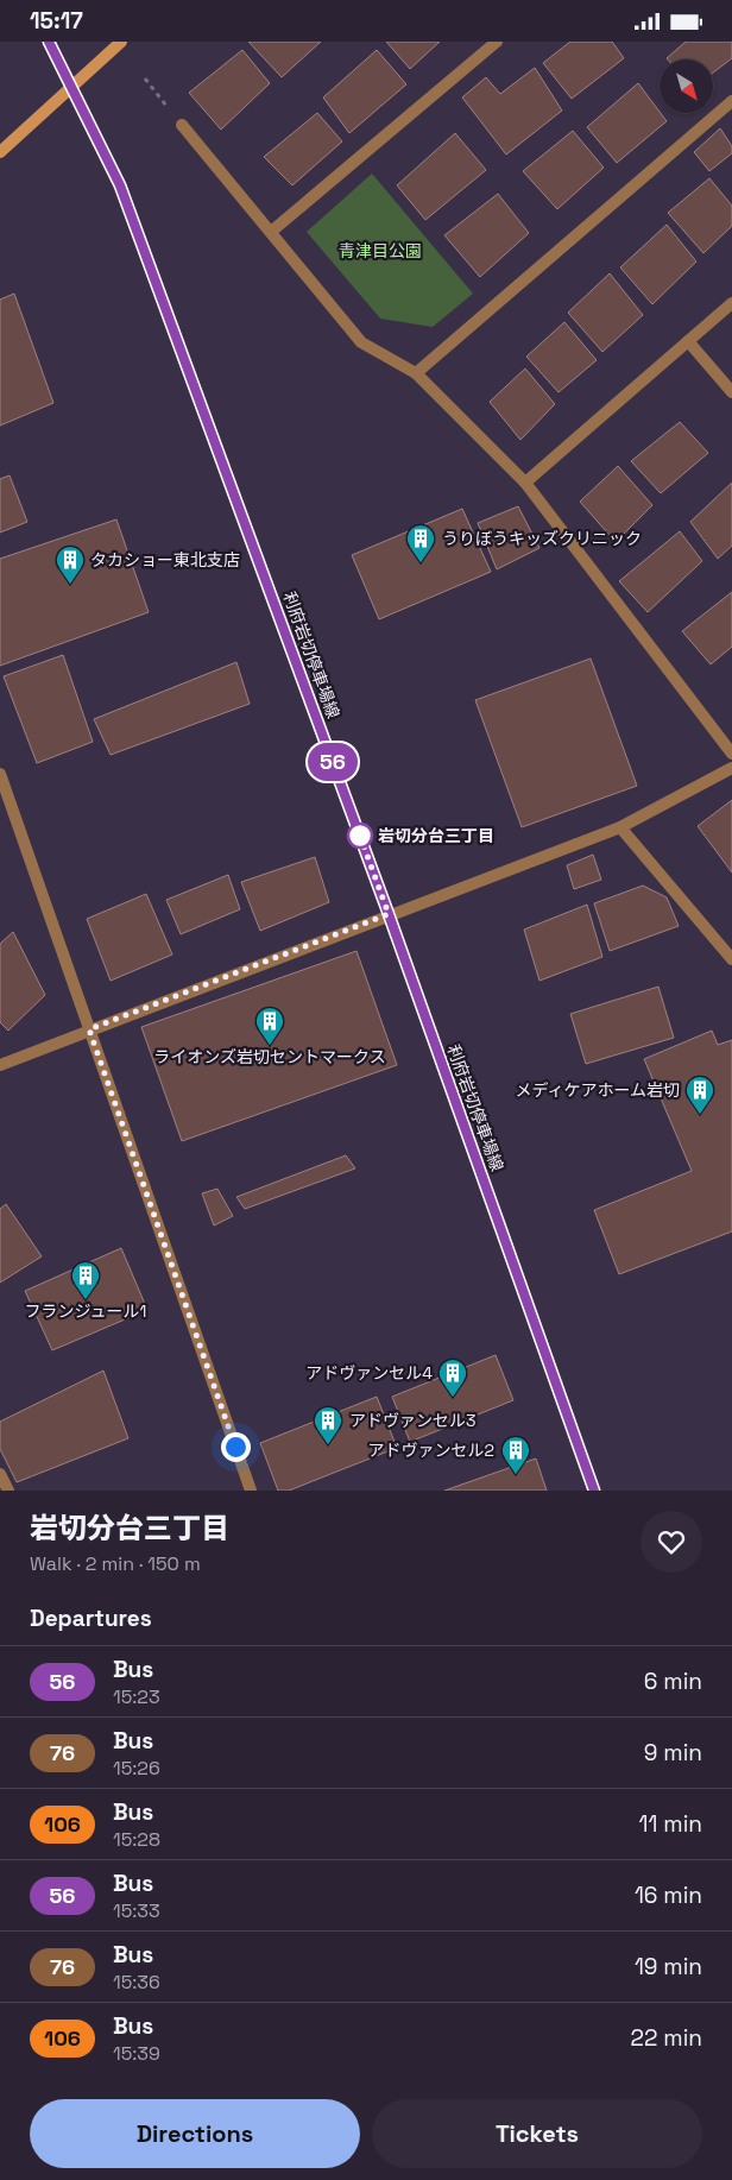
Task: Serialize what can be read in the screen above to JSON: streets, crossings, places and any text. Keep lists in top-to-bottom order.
{
  "streets": {
    "main road": ["利府岩切停車場線"]
  },
  "parks": ["青津目公園"],
  "places": {
    "building": [
      "うりぼうキッズクリニック",
      "タカショー東北支店",
      "ライオンズ岩切セントマークス",
      "メディケアホーム岩切",
      "フランジュール1",
      "アドヴァンセル4",
      "アドヴァンセル3",
      "アドヴァンセル2"
    ],
    "other": ["岩切分台三丁目"]
  },
  "lines": ["bus line 56"],
  "north": "bottom right",
  "page": {
    "status": "15:17",
    "on_map": "56",
    "heading": [
      ["岩切分台三丁目", "Walk · 2 min · 150 m"],
      "Departures"
    ],
    "list": [
      {
        "mark": "56",
        "name": "Bus",
        "note": "15:23",
        "value": "6 min"
      },
      {
        "mark": "76",
        "name": "Bus",
        "note": "15:26",
        "value": "9 min"
      },
      {
        "mark": "106",
        "name": "Bus",
        "note": "15:28",
        "value": "11 min"
      },
      {
        "mark": "56",
        "name": "Bus",
        "note": "15:33",
        "value": "16 min"
      },
      {
        "mark": "76",
        "name": "Bus",
        "note": "15:36",
        "value": "19 min"
      },
      {
        "mark": "106",
        "name": "Bus",
        "note": "15:39",
        "value": "22 min"
      }
    ],
    "buttons": ["Directions", "Tickets"]
  }
}
